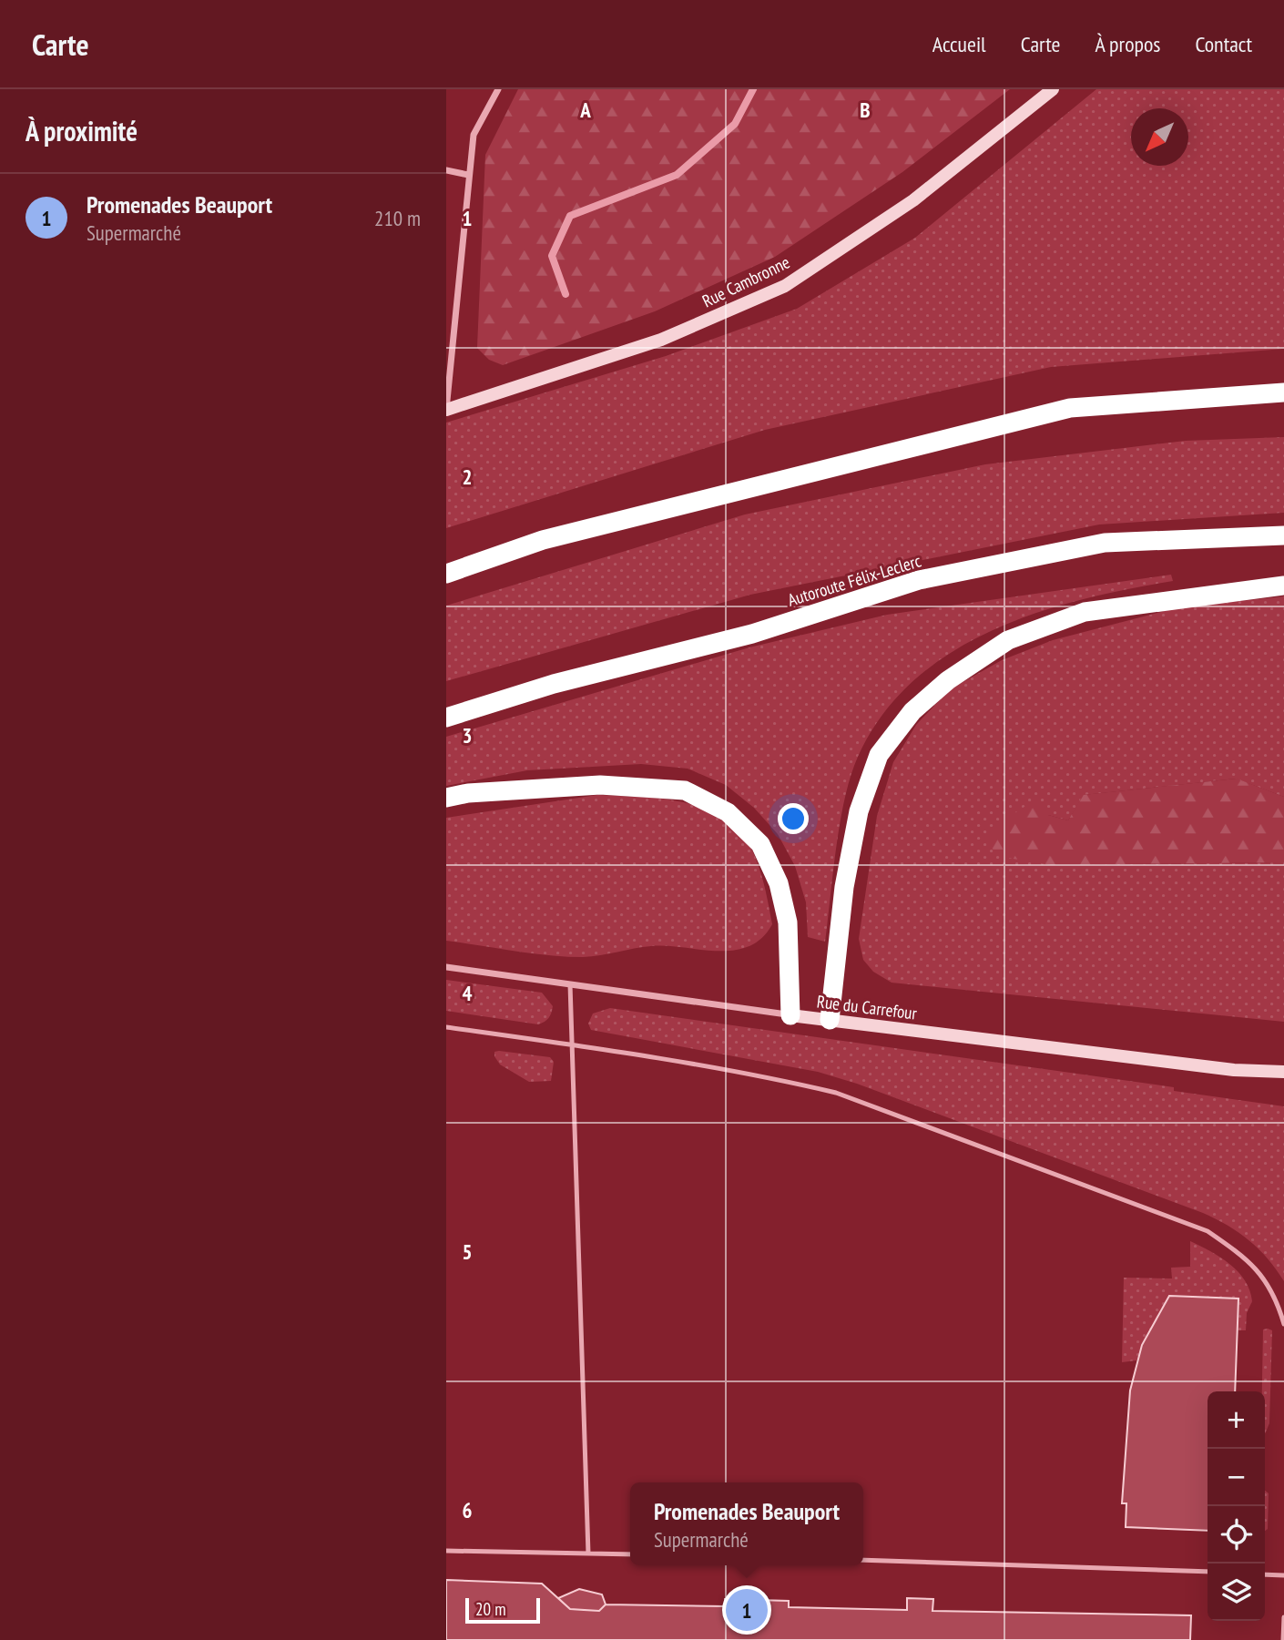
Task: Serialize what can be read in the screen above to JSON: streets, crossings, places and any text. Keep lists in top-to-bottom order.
{
  "streets": {
    "highway": ["Autoroute Félix-Leclerc"],
    "street": ["Rue Cambronne", "Rue du Carrefour"]
  },
  "scale_bar": "20 m",
  "north": "bottom left",
  "page": {
    "header": "Carte",
    "nav": [
      "Accueil",
      "Carte",
      "À propos",
      "Contact"
    ],
    "heading": "À proximité",
    "list": [
      {
        "mark": "1",
        "name": "Promenades Beauport",
        "note": "Supermarché",
        "value": "210 m"
      }
    ],
    "map_buttons": ["+", "−"],
    "popup": ["Promenades Beauport", "Supermarché"],
    "pins": "1",
    "scale": "20 m"
  },
  "grid": {
    "columns": ["A", "B"],
    "rows": [
      "1",
      "2",
      "3",
      "4",
      "5",
      "6"
    ]
  }
}
